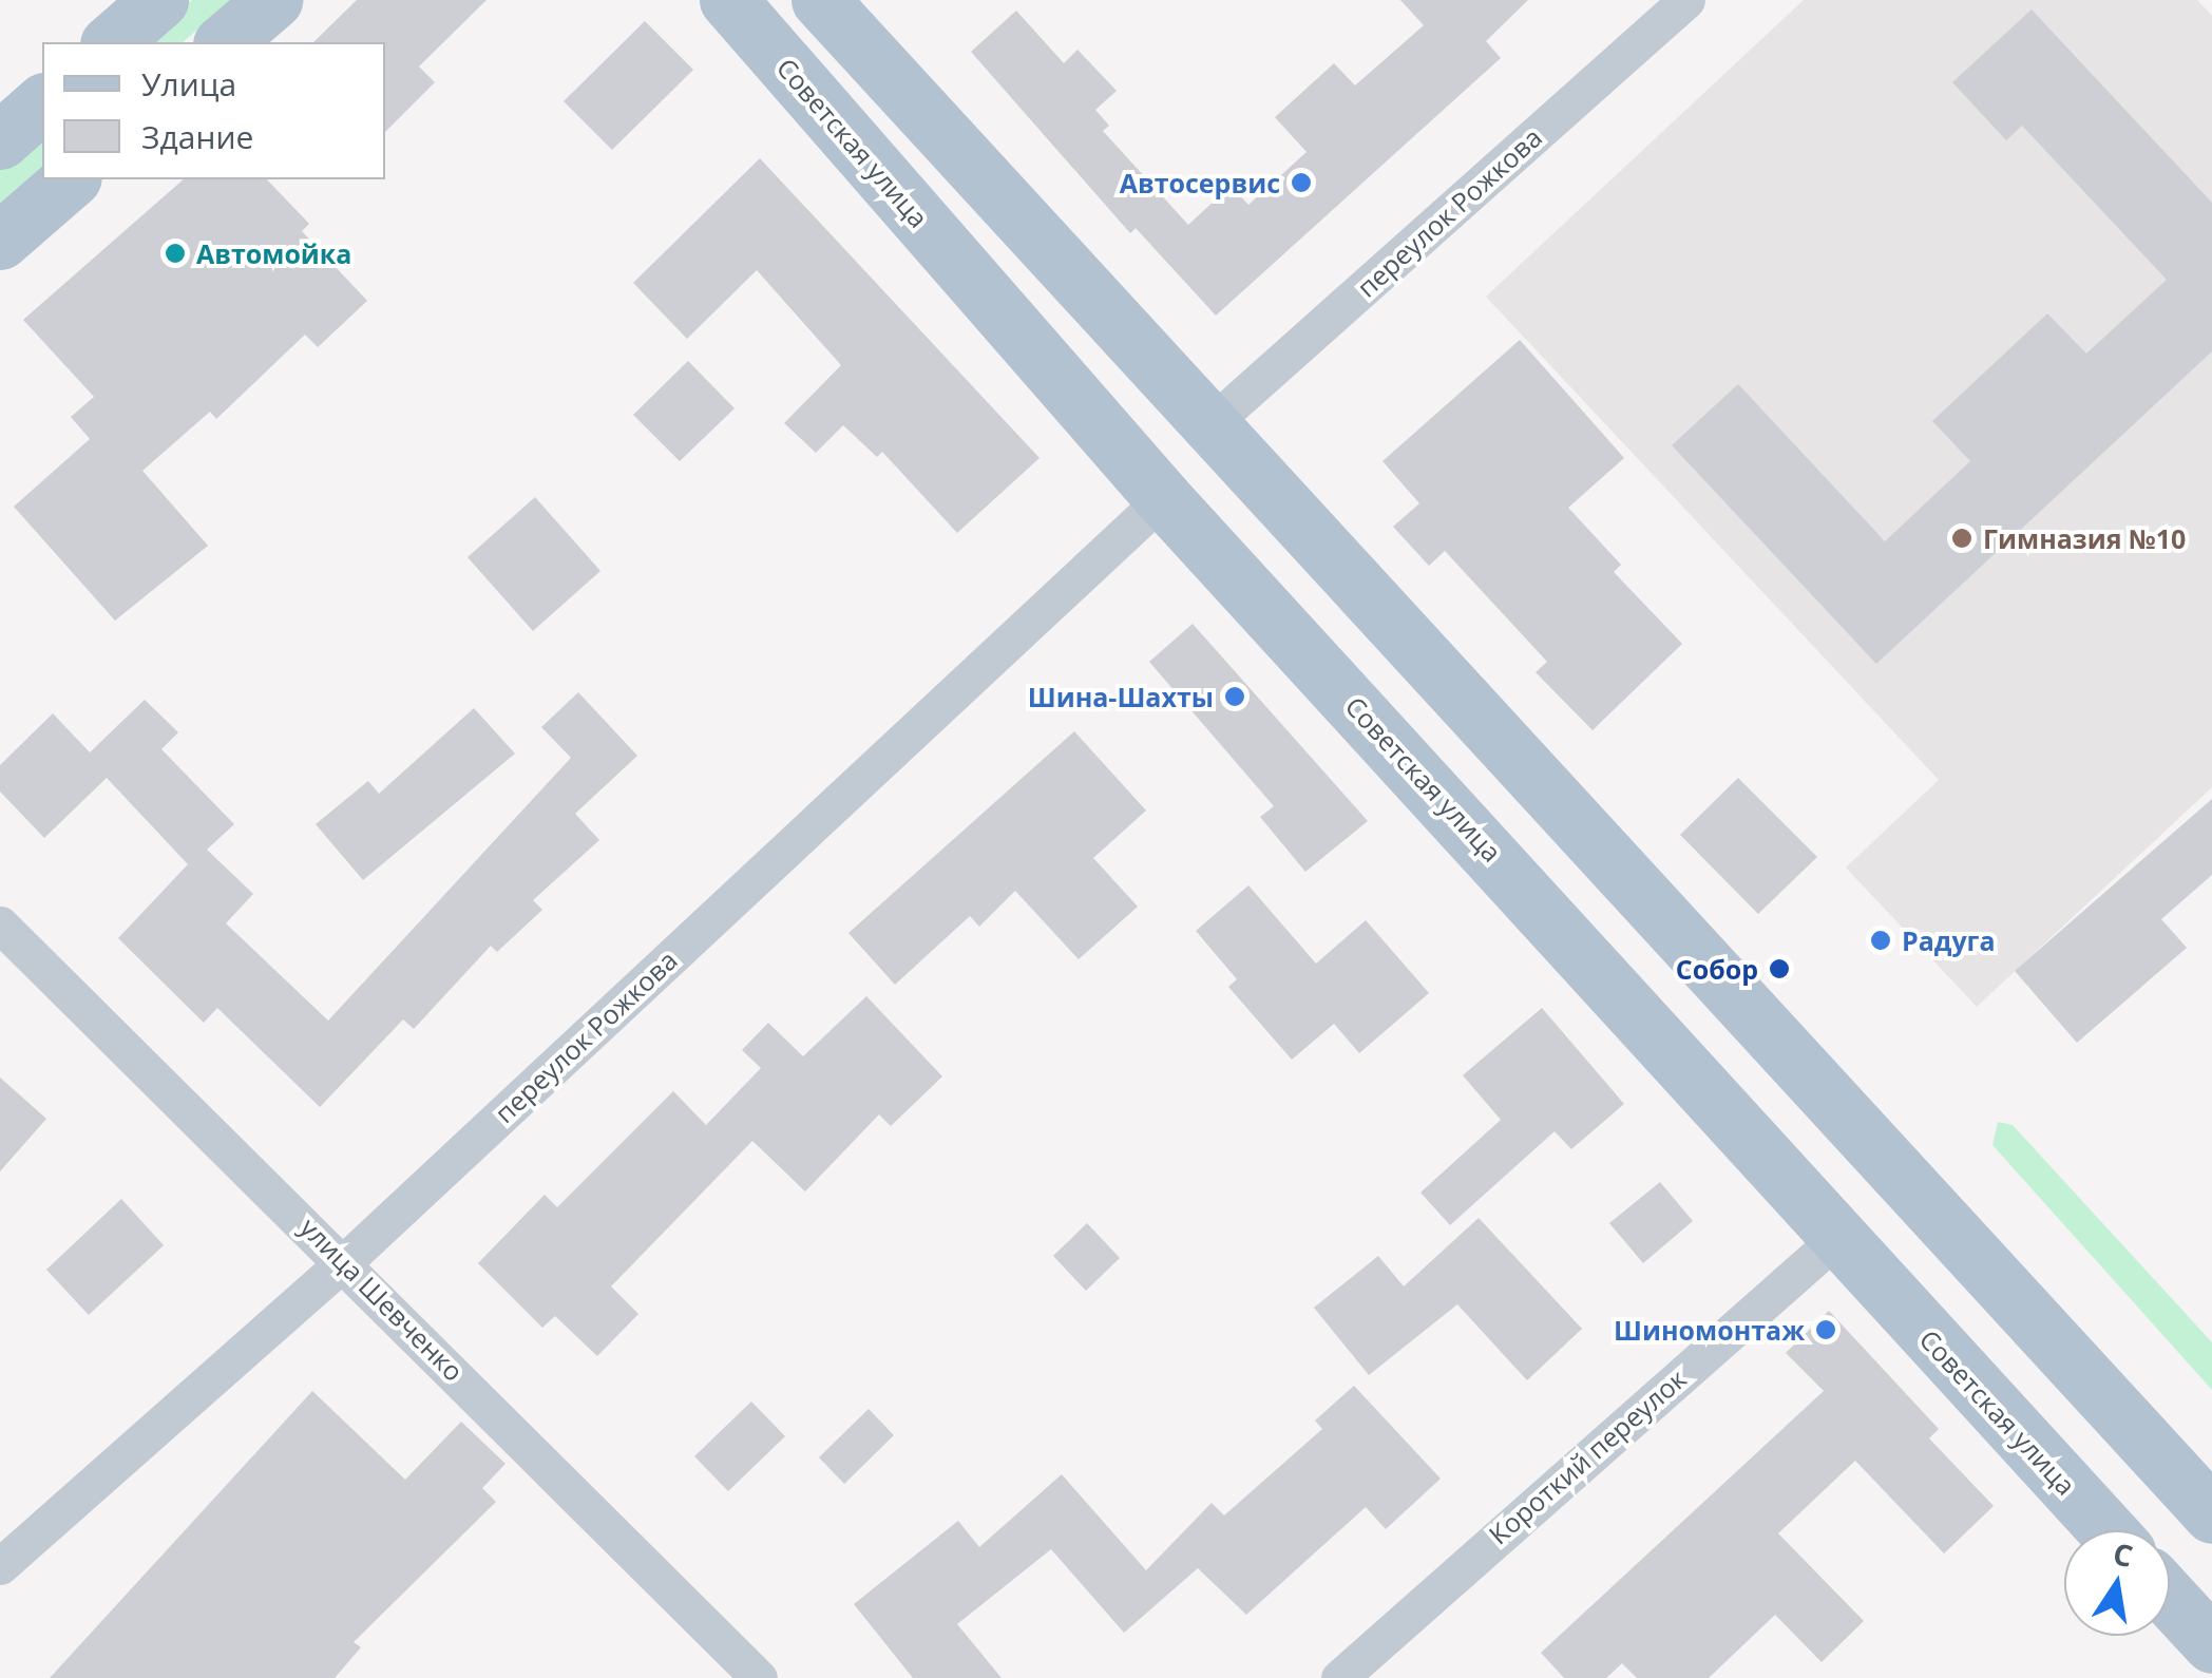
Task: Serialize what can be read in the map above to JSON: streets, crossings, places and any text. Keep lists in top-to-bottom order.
{
  "streets": {
    "main road": ["Советская улица"],
    "street": ["переулок Рожкова", "улица Шевченко", "Короткий переулок"]
  },
  "crossings": [
    ["Советская улица", "переулок Рожкова"],
    ["Советская улица", "Короткий переулок"],
    ["переулок Рожкова", "улица Шевченко"]
  ],
  "places": [
    "Автосервис",
    "Автомойка",
    "Гимназия №10",
    "Шина-Шахты",
    "Радуга",
    "Собор",
    "Шиномонтаж"
  ],
  "legend": ["Улица", "Здание"],
  "north": "top"
}
